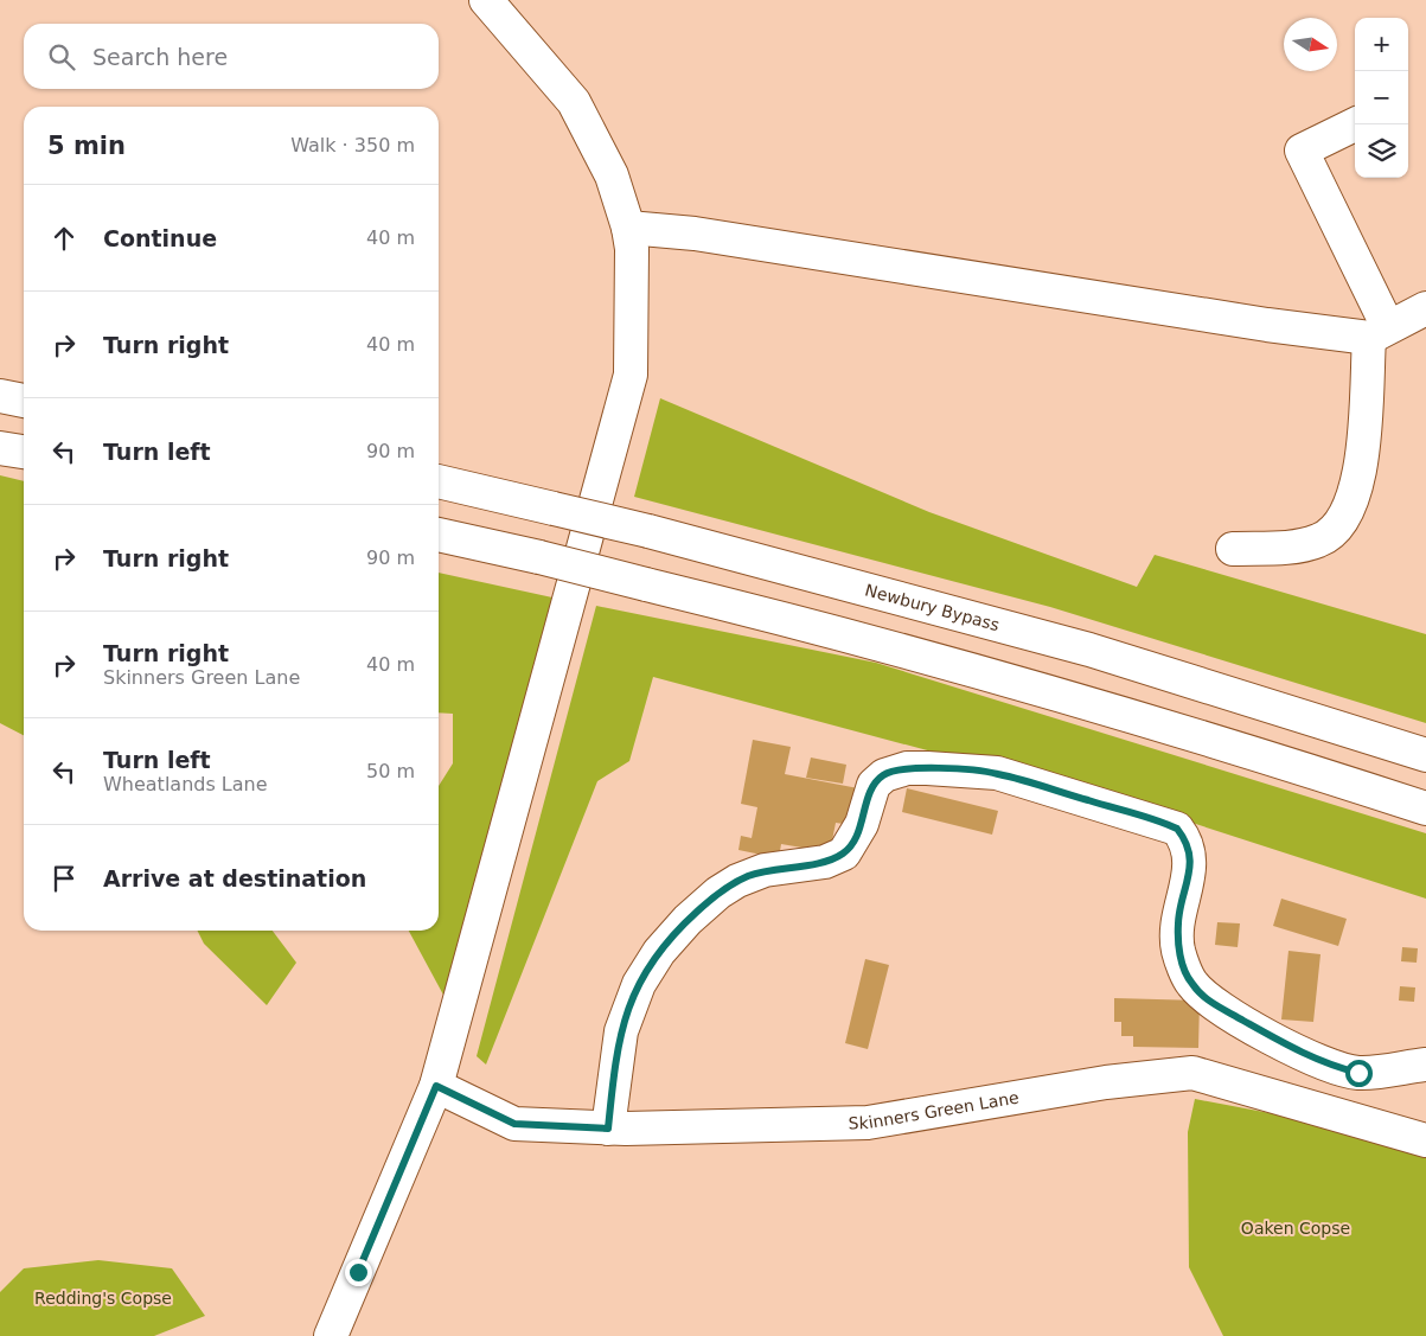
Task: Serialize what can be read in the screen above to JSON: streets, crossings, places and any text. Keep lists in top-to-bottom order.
{
  "streets": {
    "main road": ["Newbury Bypass", "Skinners Green Lane"]
  },
  "parks": ["Oaken Copse", "Redding's Copse"],
  "north": "right",
  "page": {
    "map_buttons": ["+", "−"],
    "search": "Search here",
    "heading": ["5 min", "Walk · 350 m"],
    "list": [
      ["Continue", "40 m"],
      ["Turn right", "40 m"],
      ["Turn left", "90 m"],
      ["Turn right", "90 m"],
      ["Turn right", "Skinners Green Lane", "40 m"],
      ["Turn left", "Wheatlands Lane", "50 m"],
      "Arrive at destination"
    ]
  }
}
